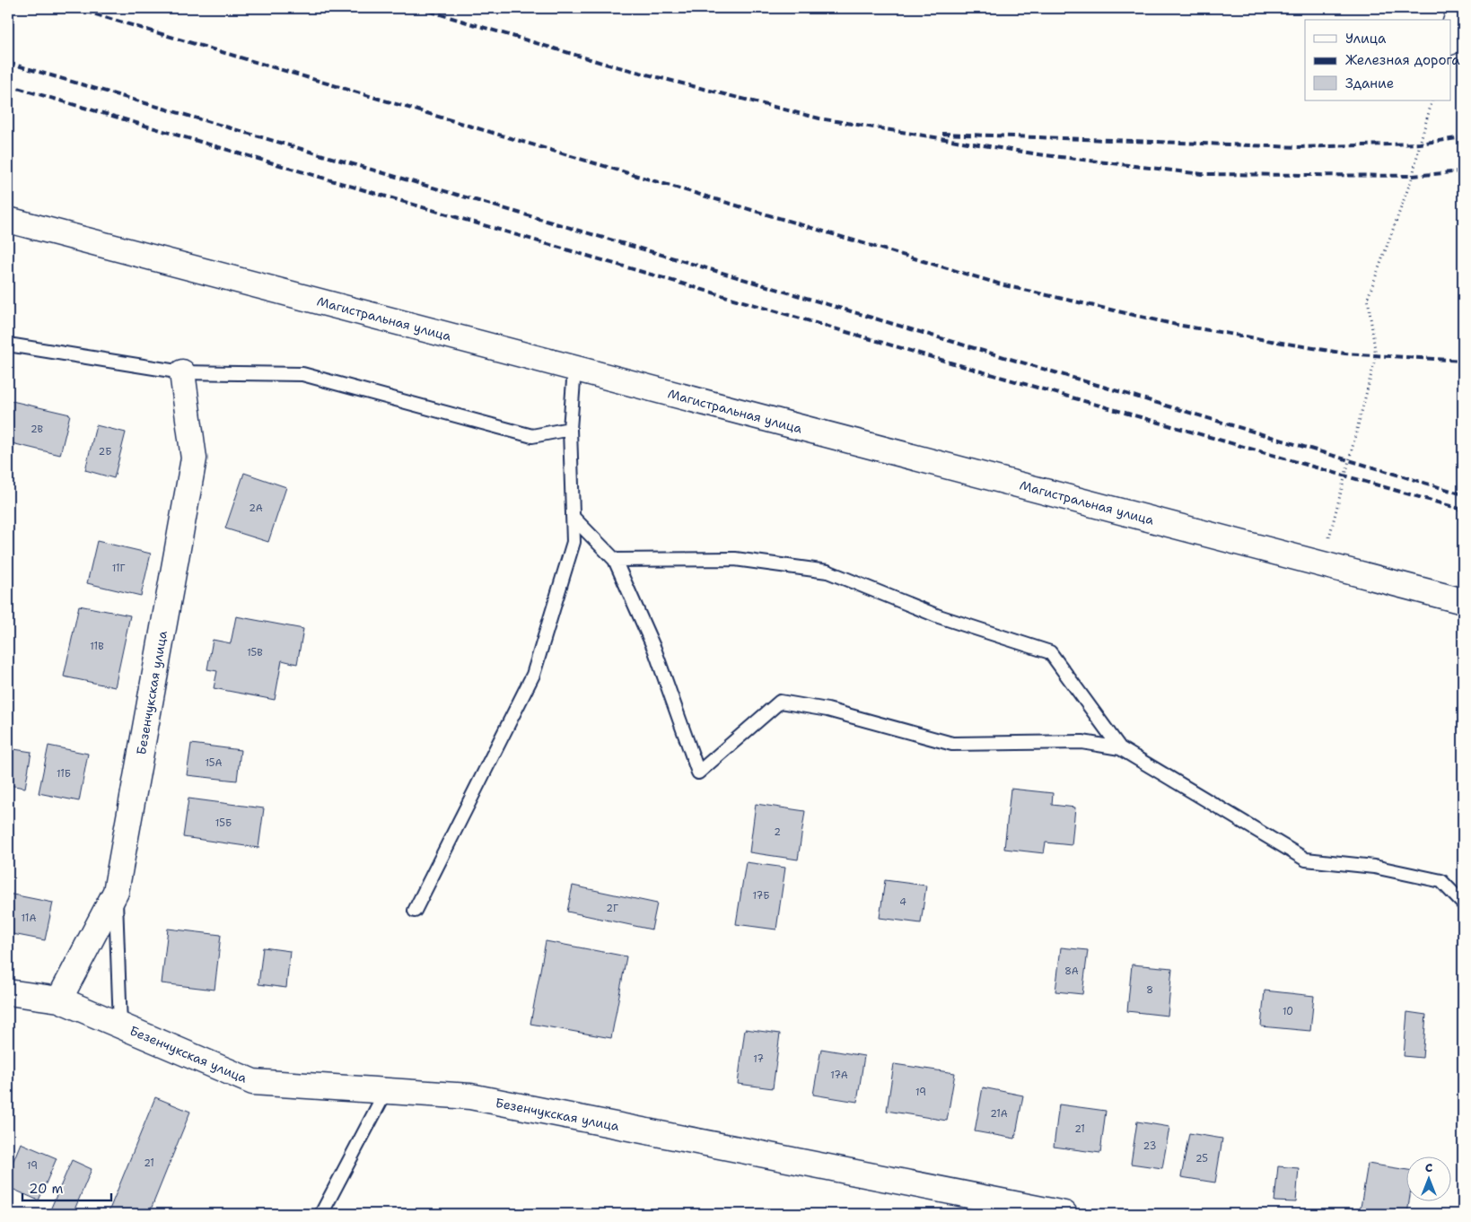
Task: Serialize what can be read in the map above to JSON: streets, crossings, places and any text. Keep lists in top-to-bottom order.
{
  "streets": {
    "street": ["Магистральная улица", "Безенчукская улица"]
  },
  "house_numbers": [
    "2В",
    "2Б",
    "2А",
    "11Г",
    "11В",
    "15В",
    "15А",
    "11Б",
    "15Б",
    "2",
    "17Б",
    "4",
    "2Г",
    "11А",
    "8А",
    "8",
    "10",
    "17",
    "17А",
    "19",
    "21А",
    "21",
    "23",
    "25",
    "21",
    "19"
  ],
  "legend": ["Улица", "Железная дорога", "Здание"],
  "scale_bar": "20 m",
  "north": "top"
}
